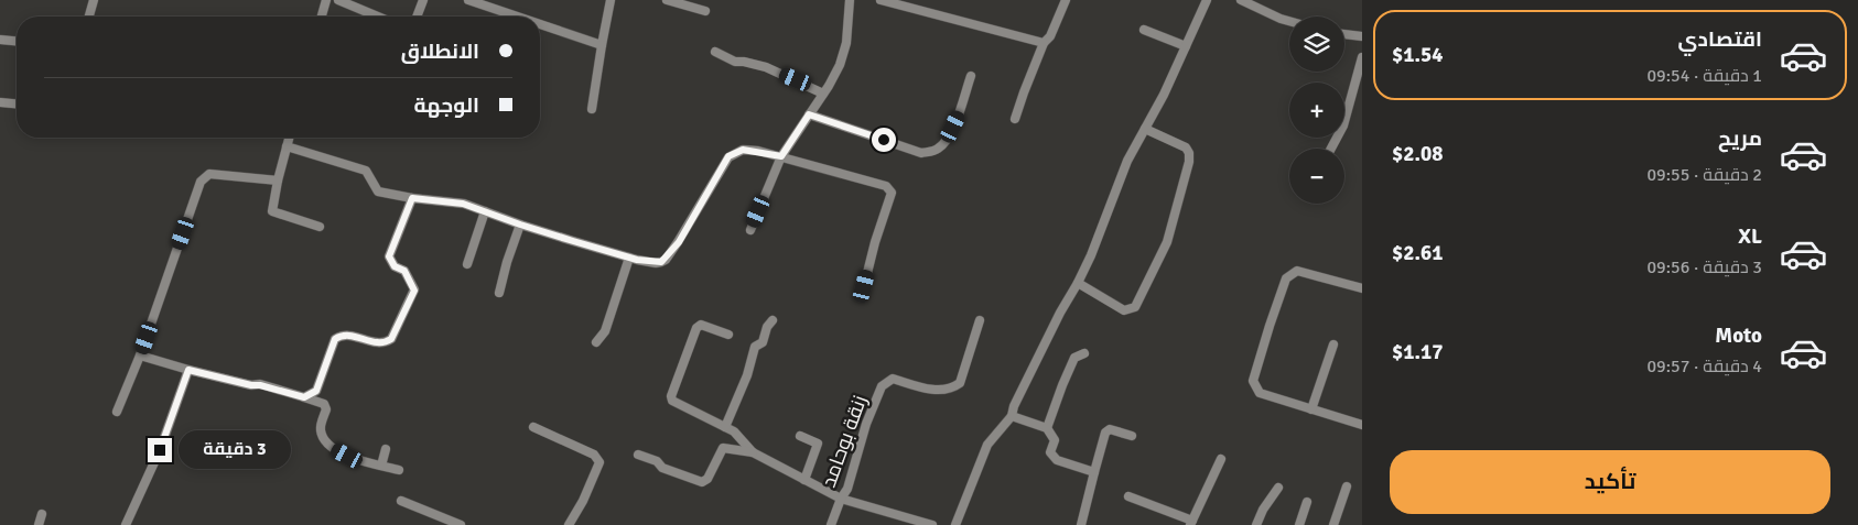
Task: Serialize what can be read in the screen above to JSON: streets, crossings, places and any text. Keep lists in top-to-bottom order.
{
  "streets": {
    "street": ["زنقة بوحامد"]
  },
  "page": {
    "list": [
      {
        "name": "اقتصادي",
        "note": "1 دقيقة · 09:54",
        "value": "$1.54"
      },
      {
        "name": "مريح",
        "note": "2 دقيقة · 09:55",
        "value": "$2.08"
      },
      {
        "name": "XL",
        "note": "3 دقيقة · 09:56",
        "value": "$2.61"
      },
      {
        "name": "Moto",
        "note": "4 دقيقة · 09:57",
        "value": "$1.17"
      }
    ],
    "map_buttons": ["+", "−"],
    "banner": ["الانطلاق", "الوجهة"],
    "bubble": "3 دقيقة",
    "buttons": "تأكيد"
  }
}
